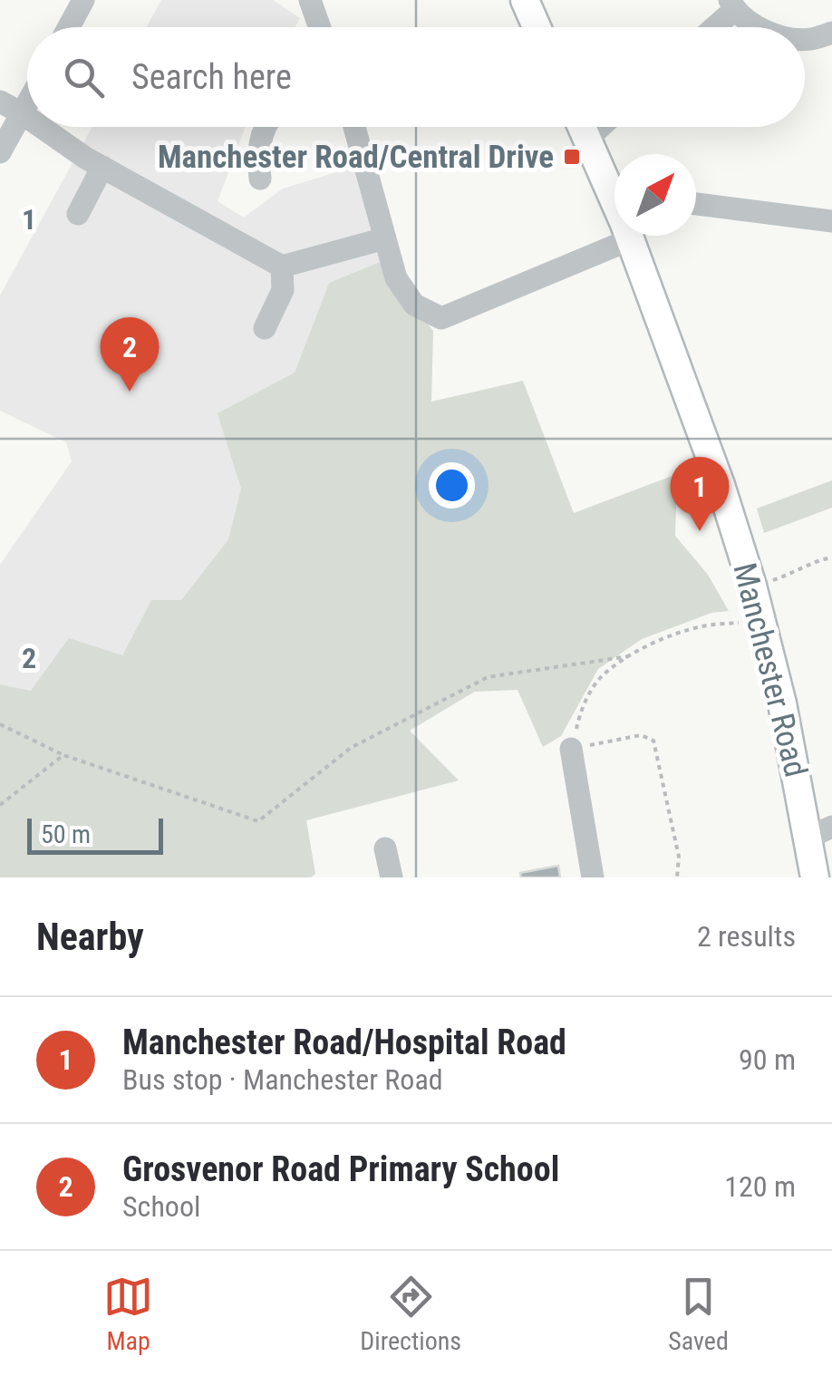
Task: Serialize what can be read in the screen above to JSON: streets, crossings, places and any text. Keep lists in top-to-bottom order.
{
  "streets": {
    "main road": ["Manchester Road"]
  },
  "places": {
    "transit": ["Manchester Road/Central Drive"]
  },
  "scale_bar": "50 m",
  "north": "top right",
  "page": {
    "search": "Search here",
    "pins": ["2", "1"],
    "scale": "50 m",
    "heading": ["Nearby", "2 results"],
    "list": [
      {
        "mark": "1",
        "name": "Manchester Road/Hospital Road",
        "note": "Bus stop · Manchester Road",
        "value": "90 m"
      },
      {
        "mark": "2",
        "name": "Grosvenor Road Primary School",
        "note": "School",
        "value": "120 m"
      }
    ],
    "nav": ["Map", "Directions", "Saved"]
  },
  "grid": {
    "rows": ["1", "2"]
  }
}
